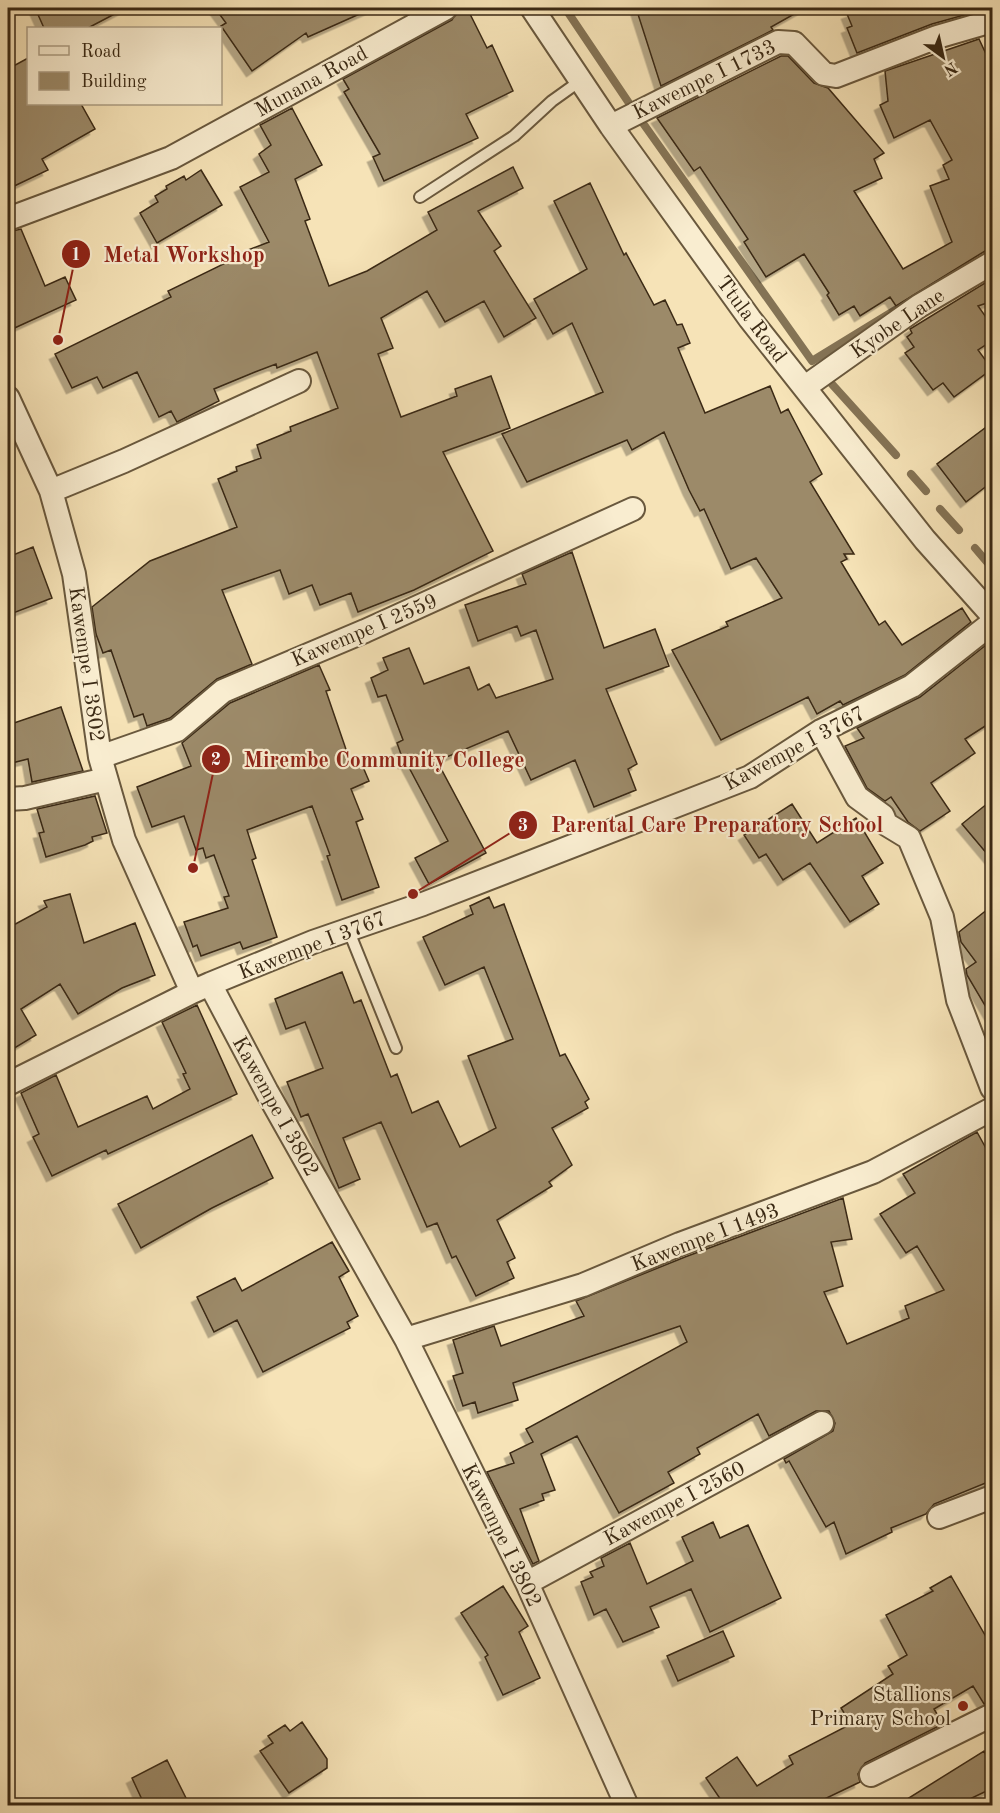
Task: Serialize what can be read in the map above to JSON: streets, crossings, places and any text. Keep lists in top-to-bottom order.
{
  "streets": {
    "street": [
      "Kawempe I 1733",
      "Munana Road",
      "Ttula Road",
      "Kyobe Lane",
      "Kawempe I 2559",
      "Kawempe I 3802",
      "Kawempe I 3767",
      "Kawempe I 1493",
      "Kawempe I 2560"
    ]
  },
  "crossings": [
    ["Kawempe I 1733", "Ttula Road"],
    ["Ttula Road", "Kyobe Lane"],
    ["Kawempe I 2559", "Kawempe I 3802"],
    ["Kawempe I 3802", "Kawempe I 3767"],
    ["Kawempe I 3802", "Kawempe I 1493"],
    ["Kawempe I 3802", "Kawempe I 2560"]
  ],
  "places": [
    "Metal Workshop",
    "Mirembe Community College",
    "Parental Care Preparatory School",
    "Stallions Primary School"
  ],
  "legend": ["Road", "Building"],
  "north": "bottom right"
}
